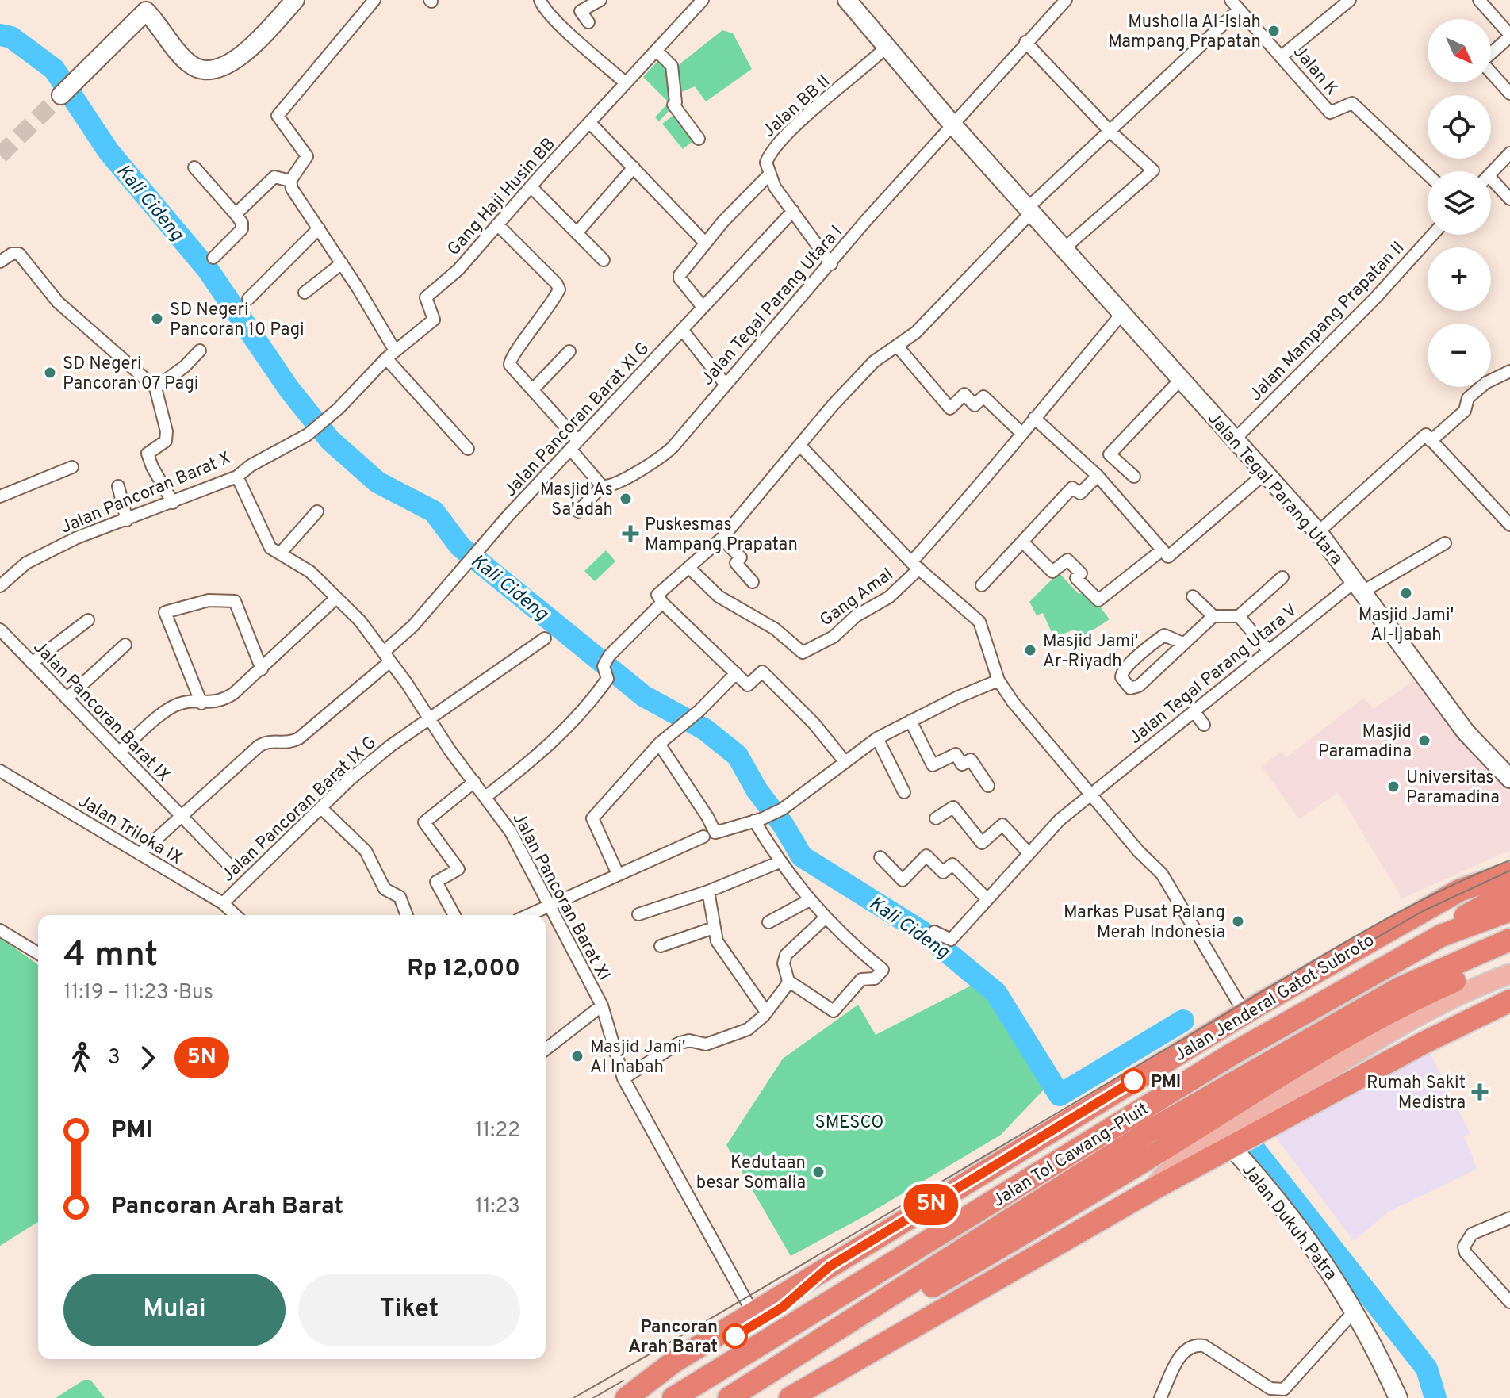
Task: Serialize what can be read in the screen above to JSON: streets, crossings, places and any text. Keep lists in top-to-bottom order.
{
  "streets": {
    "highway": ["Jalan Jenderal Gatot Subroto", "Jalan Tol Cawang–Pluit"],
    "street": [
      "Jalan K",
      "Jalan BB II",
      "Gang Haji Husin BB",
      "Jalan Tegal Parang Utara I",
      "Jalan Mampang Prapatan II",
      "Jalan Pancoran Barat XI G",
      "Jalan Tegal Parang Utara",
      "Jalan Pancoran Barat X",
      "Gang Amal",
      "Jalan Tegal Parang Utara V",
      "Jalan Pancoran Barat IX",
      "Jalan Pancoran Barat IX G",
      "Jalan Triloka IX",
      "Jalan Pancoran Barat XI",
      "Jalan Dukuh Patra"
    ]
  },
  "crossings": [
    ["Jalan BB II", "Jalan Tegal Parang Utara"],
    ["Gang Haji Husin BB", "Jalan Pancoran Barat X"],
    ["Jalan Tegal Parang Utara I", "Jalan Tegal Parang Utara"],
    ["Jalan Mampang Prapatan II", "Jalan Tegal Parang Utara"],
    ["Jalan Pancoran Barat XI G", "Jalan Pancoran Barat IX"],
    ["Jalan Pancoran Barat XI G", "Jalan Triloka IX"],
    ["Jalan Pancoran Barat XI G", "Jalan Pancoran Barat XI"],
    ["Jalan Tegal Parang Utara", "Jalan Tegal Parang Utara V"],
    ["Jalan Pancoran Barat X", "Jalan Pancoran Barat XI"],
    ["Jalan Pancoran Barat IX G", "Jalan Triloka IX"],
    ["Jalan Pancoran Barat IX G", "Jalan Pancoran Barat XI"],
    ["Jalan Pancoran Barat XI", "Jalan Jenderal Gatot Subroto"]
  ],
  "water": ["Kali Cideng"],
  "parks": ["SMESCO"],
  "places": {
    "other": [
      "Musholla Al-Islah Mampang Prapatan",
      "SD Negeri Pancoran 10 Pagi",
      "SD Negeri Pancoran 07 Pagi",
      "Masjid As Sa'adah",
      "Masjid Jami' Al-Ijabah",
      "Masjid Jami' Ar-Riyadh",
      "Masjid Paramadina",
      "Universitas Paramadina",
      "Markas Pusat Palang Merah Indonesia",
      "Masjid Jami' Al Inabah",
      "PMI",
      "Kedutaan besar Somalia",
      "Pancoran Arah Barat"
    ],
    "health": ["Puskesmas Mampang Prapatan", "Rumah Sakit Medistra"]
  },
  "lines": ["bus line 5N"],
  "north": "bottom right",
  "page": {
    "on_map": "5N",
    "map_buttons": ["+", "−"],
    "heading": ["4 mnt", "11:19 – 11:23 · Bus", "Rp 12,000"],
    "legs": ["3", "5N"],
    "list": [
      {
        "name": "PMI",
        "value": "11:22"
      },
      {
        "name": "Pancoran Arah Barat",
        "value": "11:23"
      }
    ],
    "buttons": ["Mulai", "Tiket"]
  }
}
